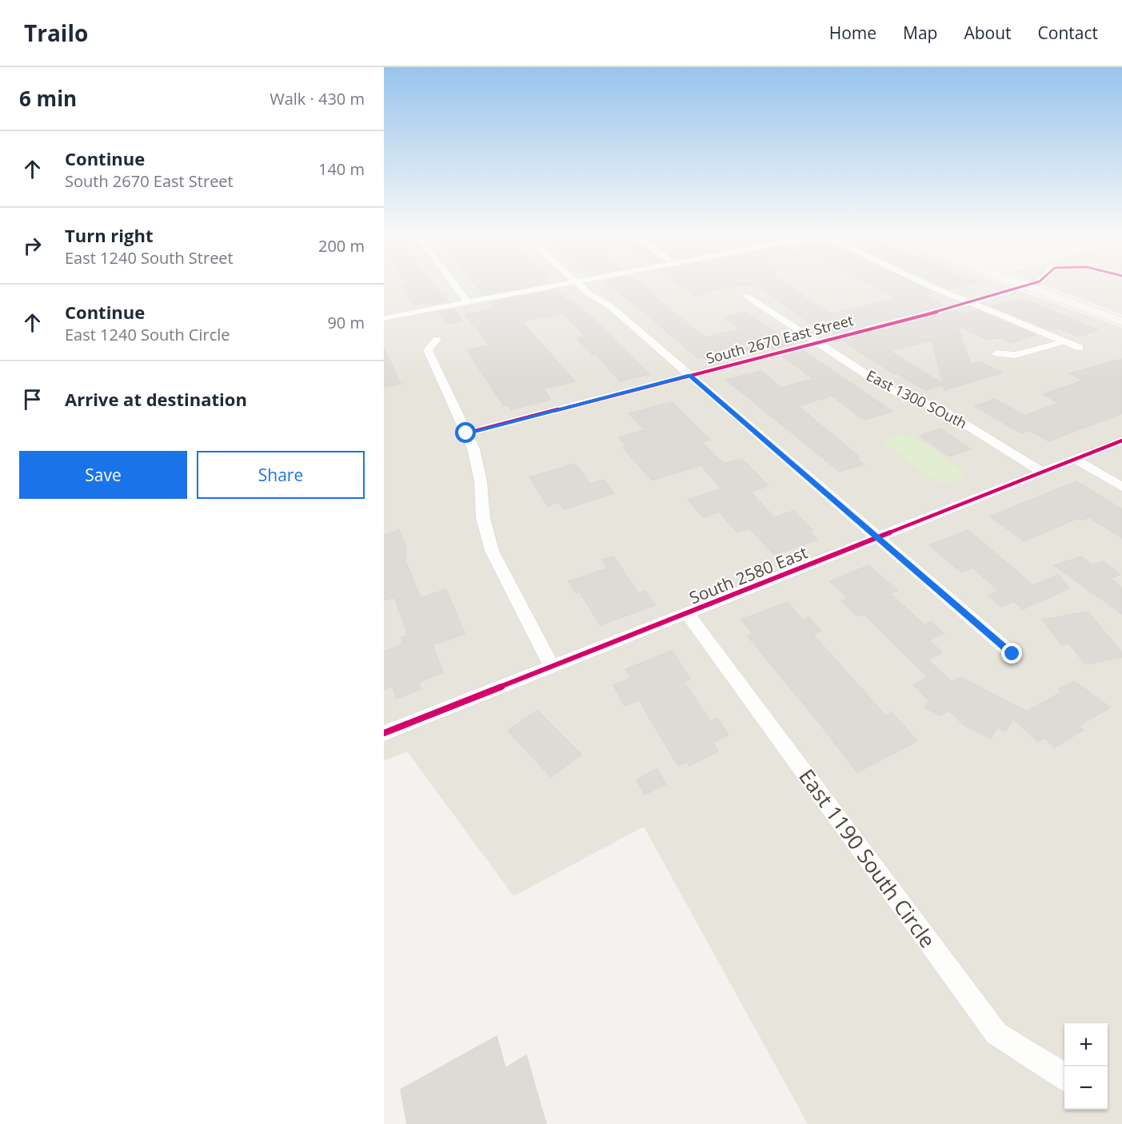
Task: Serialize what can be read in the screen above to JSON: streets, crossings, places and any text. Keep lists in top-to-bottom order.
{
  "streets": {
    "street": [
      "South 2670 East Street",
      "East 1300 SOuth",
      "South 2580 East",
      "East 1190 South Circle"
    ]
  },
  "crossings": [
    ["South 2670 East Street", "East 1300 SOuth"],
    ["East 1300 SOuth", "South 2580 East"],
    ["South 2580 East", "East 1190 South Circle"]
  ],
  "page": {
    "header": "Trailo",
    "nav": [
      "Home",
      "Map",
      "About",
      "Contact"
    ],
    "heading": ["6 min", "Walk · 430 m"],
    "list": [
      ["Continue", "South 2670 East Street", "140 m"],
      ["Turn right", "East 1240 South Street", "200 m"],
      ["Continue", "East 1240 South Circle", "90 m"],
      "Arrive at destination"
    ],
    "buttons": ["Save", "Share"],
    "map_buttons": ["+", "−"]
  }
}
